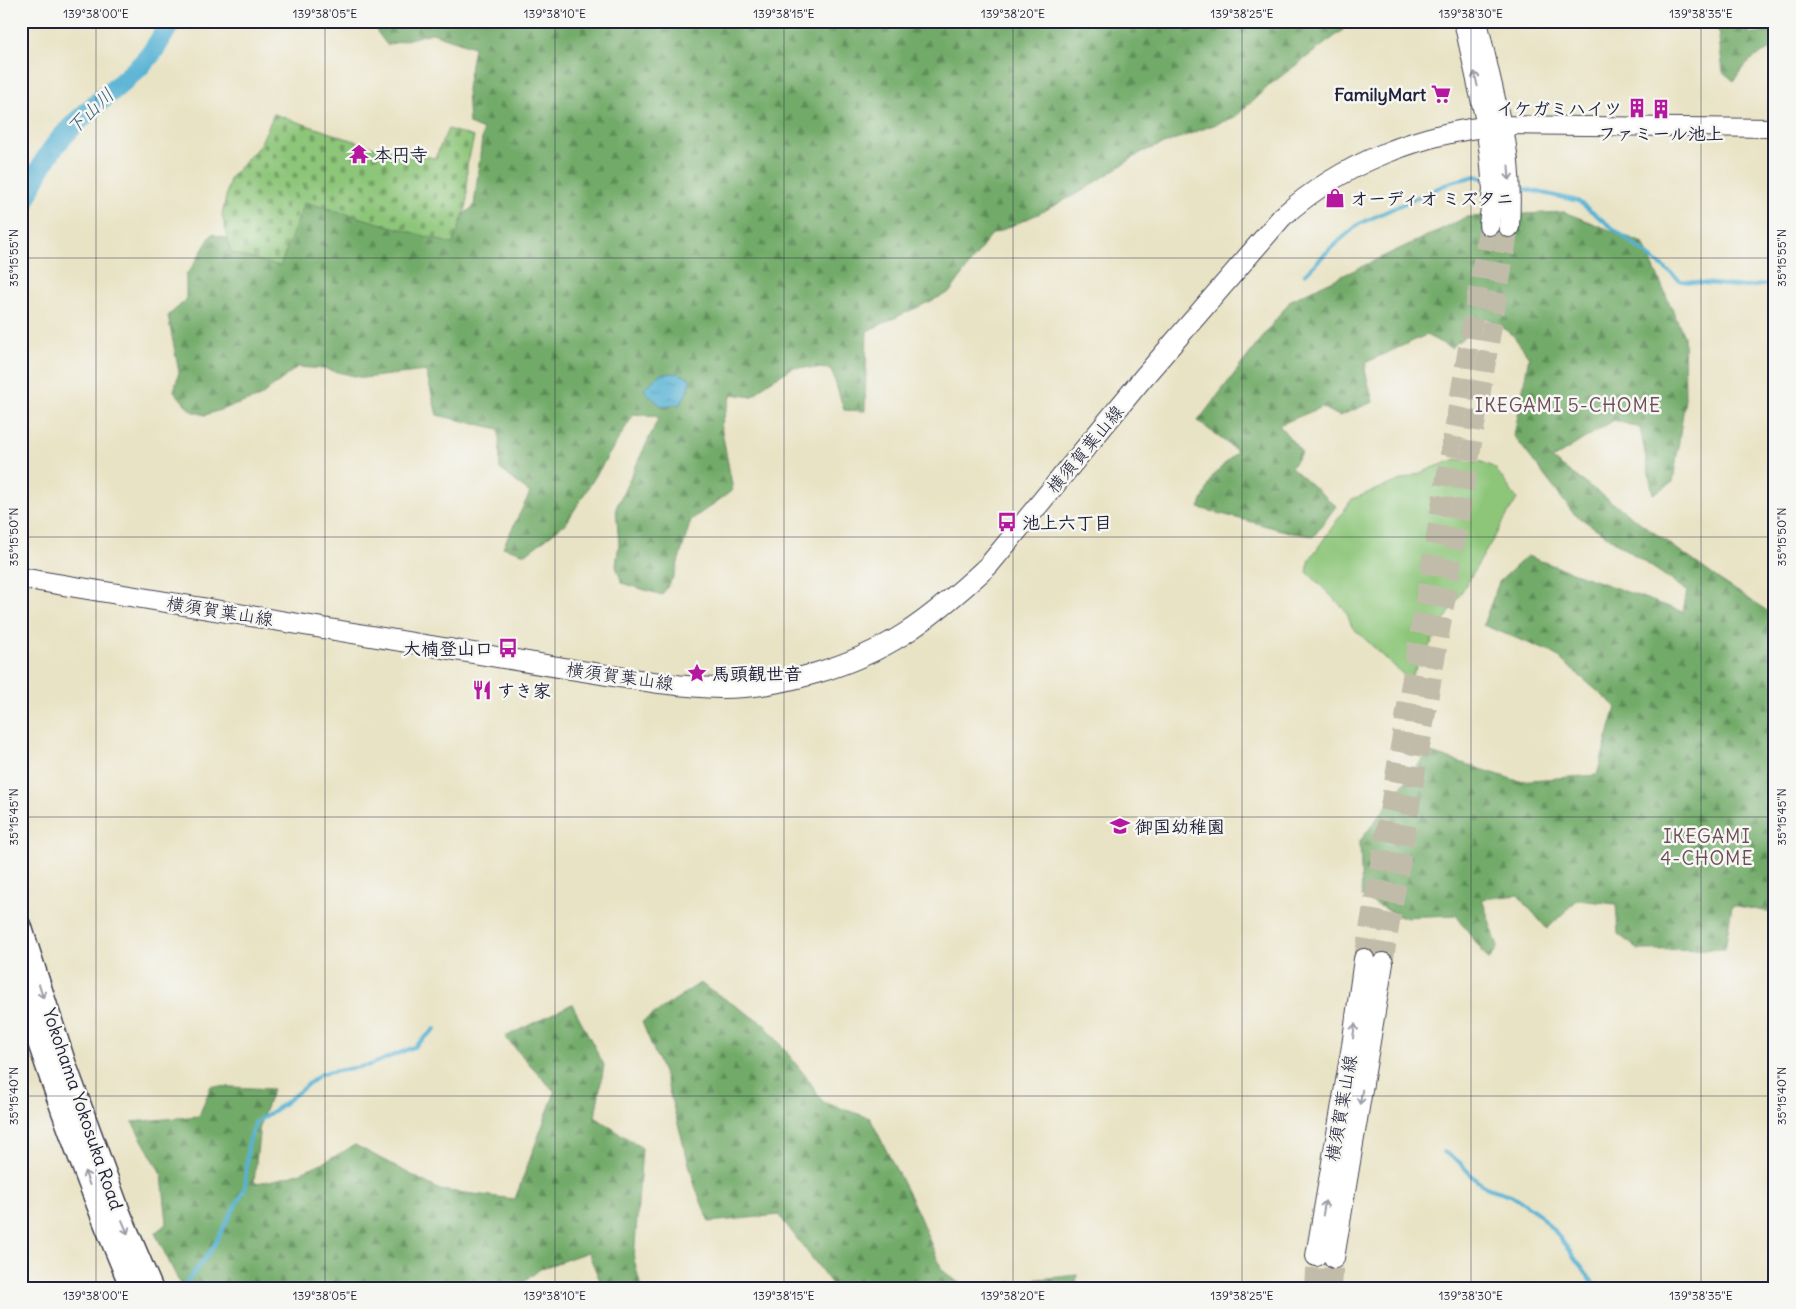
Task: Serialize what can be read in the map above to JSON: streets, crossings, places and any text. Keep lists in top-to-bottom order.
{
  "streets": {
    "highway": ["Yokohama Yokosuka Road"],
    "main road": ["横須賀葉山線"]
  },
  "districts": ["IKEGAMI 5-CHOME", "IKEGAMI 4-CHOME"],
  "water": ["下山川"],
  "places": {
    "supermarket": ["FamilyMart"],
    "building": ["イケガミハイツ", "ファミール池上"],
    "temple": ["本円寺"],
    "shop": ["オーディオ ミズタニ"],
    "bus stop": ["池上六丁目", "大楠登山口"],
    "place": ["馬頭観世音"],
    "restaurant": ["すき家"],
    "school or university": ["御国幼稚園"]
  },
  "coordinates": [
    "139°38'00\"E",
    "139°38'05\"E",
    "139°38'10\"E",
    "139°38'15\"E",
    "139°38'20\"E",
    "139°38'25\"E",
    "139°38'30\"E",
    "139°38'35\"E",
    "35°15'55\"N",
    "35°15'50\"N",
    "35°15'45\"N",
    "35°15'40\"N"
  ]
}
